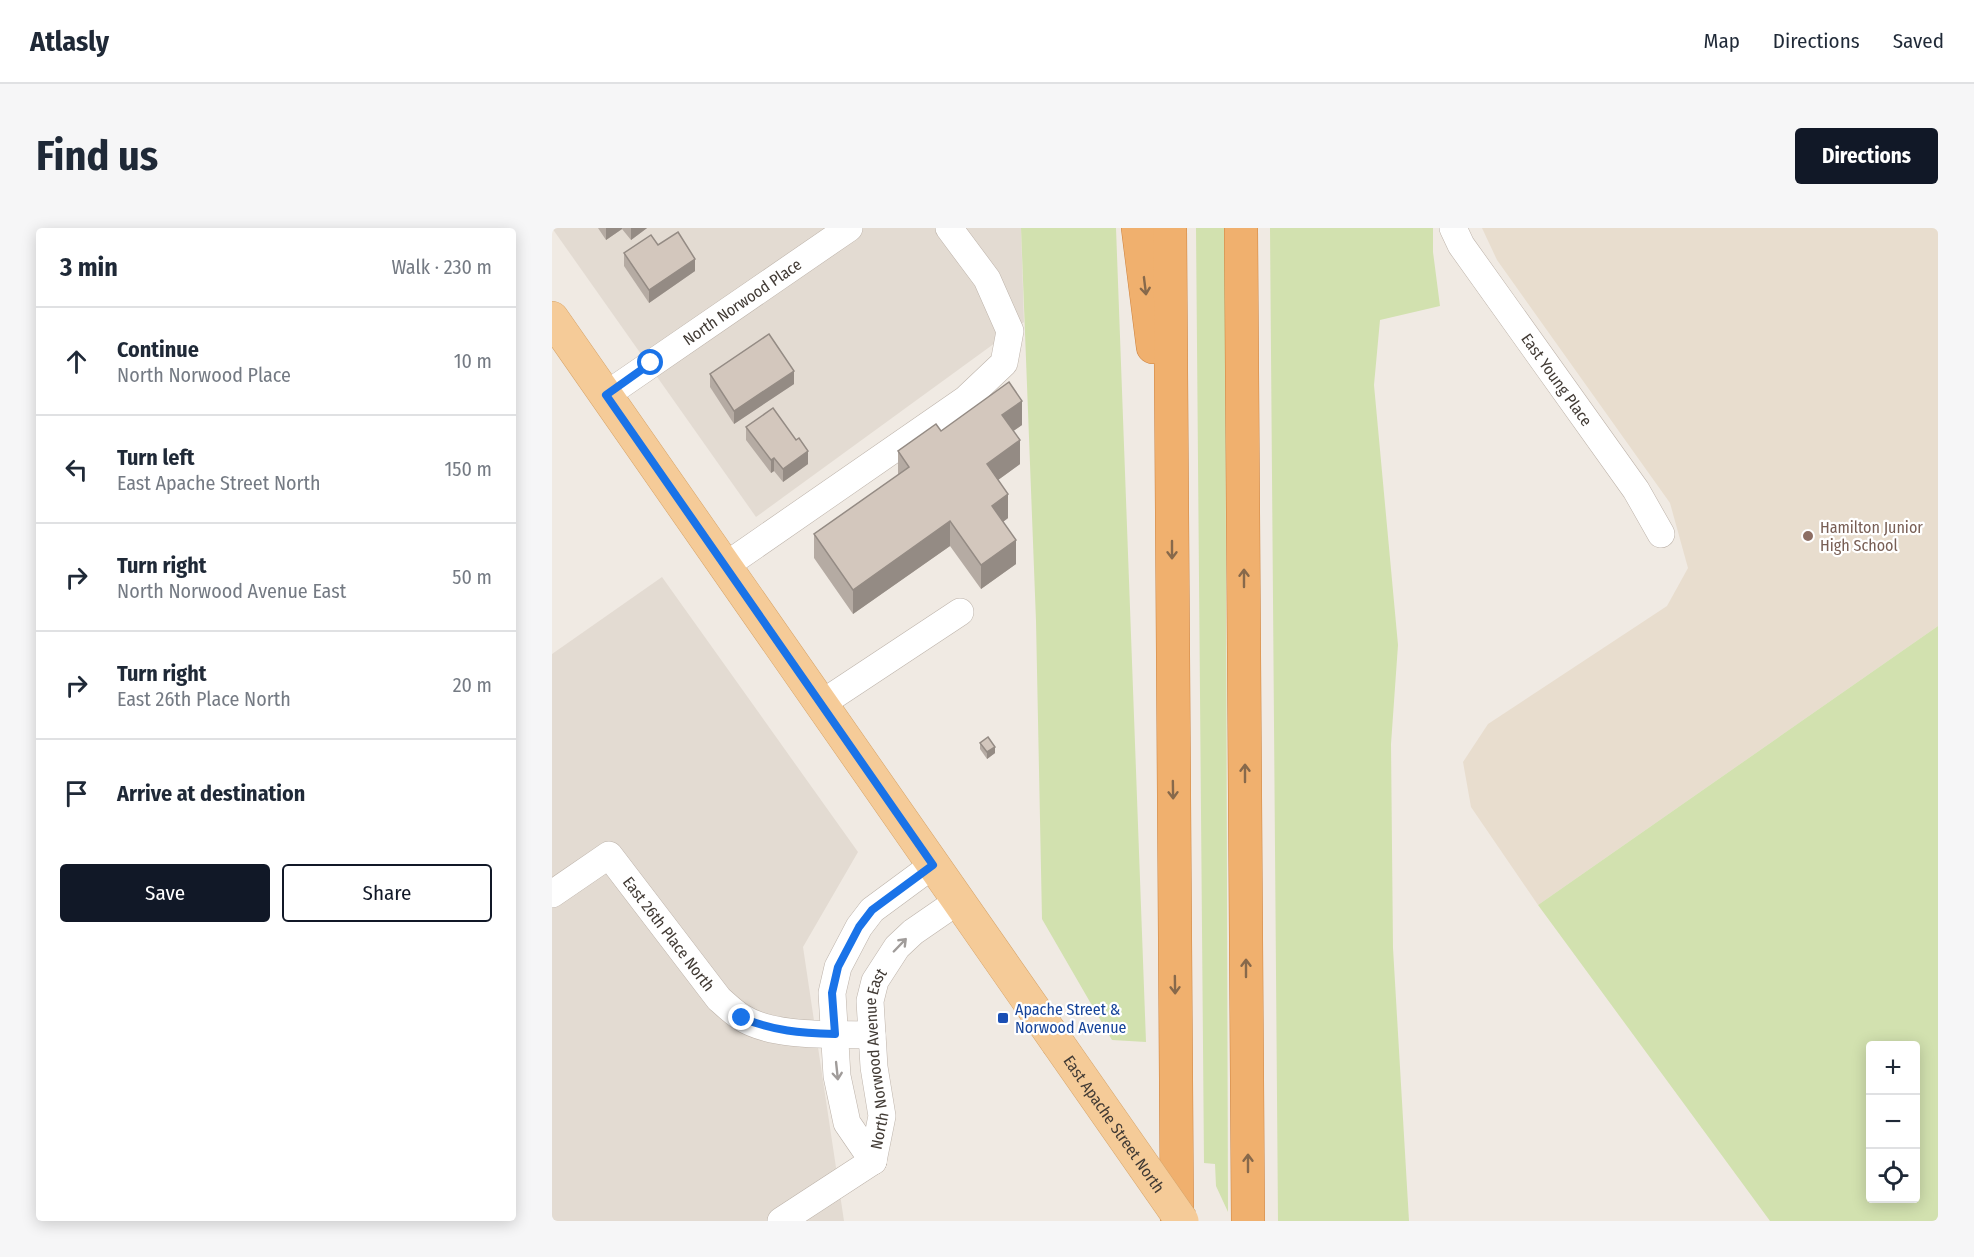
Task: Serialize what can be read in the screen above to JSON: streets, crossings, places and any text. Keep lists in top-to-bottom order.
{
  "streets": {
    "main road": ["East Apache Street North"],
    "street": [
      "North Norwood Place",
      "East Young Place",
      "East 26th Place North",
      "North Norwood Avenue East"
    ]
  },
  "crossings": [
    ["North Norwood Place", "East Apache Street North"],
    ["East 26th Place North", "North Norwood Avenue East"],
    ["North Norwood Avenue East", "East Apache Street North"]
  ],
  "places": {
    "other": ["Hamilton Junior High School"],
    "transit": ["Apache Street & Norwood Avenue"]
  },
  "page": {
    "header": "Atlasly",
    "nav": ["Map", "Directions", "Saved"],
    "buttons": [
      "Directions",
      ["Save", "Share"]
    ],
    "title": "Find us",
    "heading": ["3 min", "Walk · 230 m"],
    "list": [
      ["Continue", "North Norwood Place", "10 m"],
      ["Turn left", "East Apache Street North", "150 m"],
      ["Turn right", "North Norwood Avenue East", "50 m"],
      ["Turn right", "East 26th Place North", "20 m"],
      "Arrive at destination"
    ],
    "map_buttons": ["+", "−"]
  }
}
